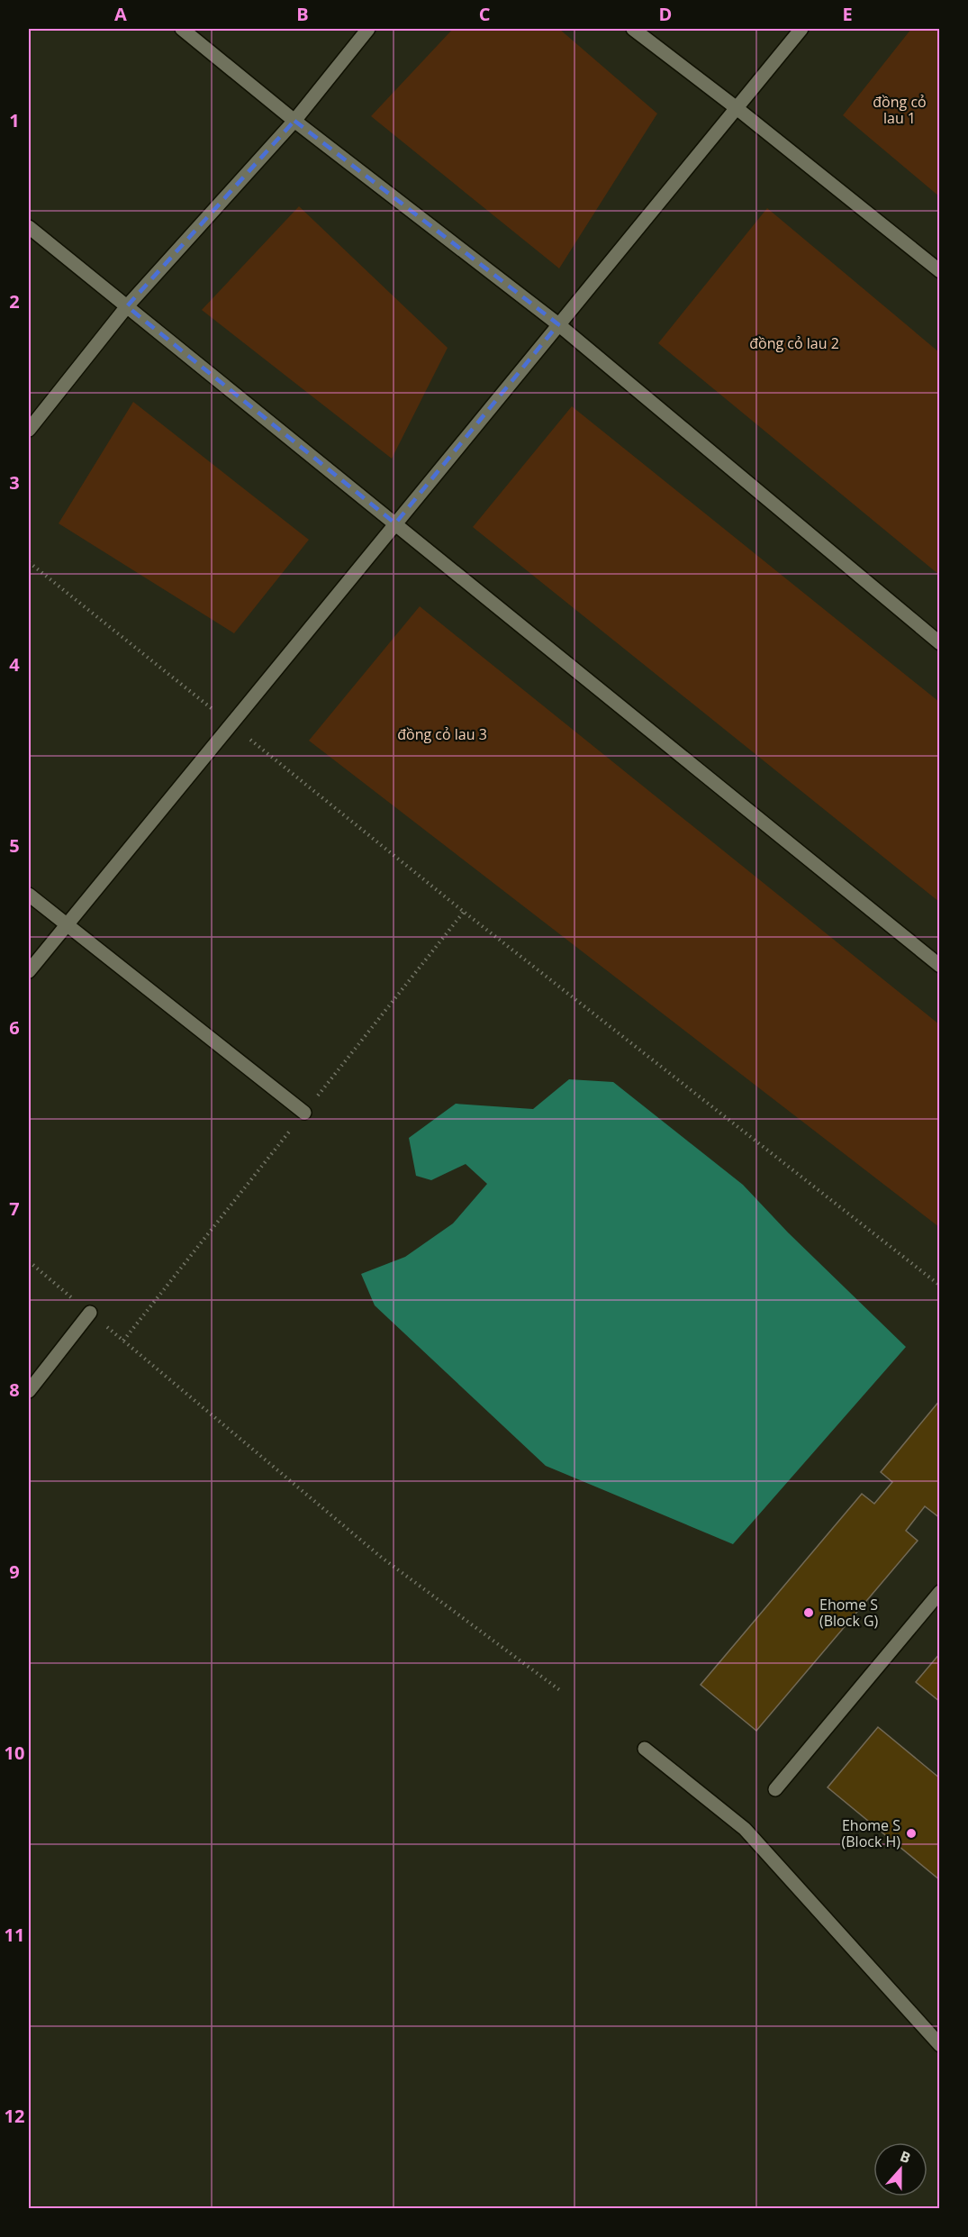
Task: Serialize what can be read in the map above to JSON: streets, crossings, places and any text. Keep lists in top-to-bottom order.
{
  "parks": ["đồng cỏ lau 1", "đồng cỏ lau 2", "đồng cỏ lau 3"],
  "places": ["Ehome S (Block G)", "Ehome S (Block H)"],
  "north": "top",
  "grid": {
    "columns": [
      "A",
      "B",
      "C",
      "D",
      "E"
    ],
    "rows": [
      "1",
      "2",
      "3",
      "4",
      "5",
      "6",
      "7",
      "8",
      "9",
      "10",
      "11",
      "12"
    ]
  }
}
